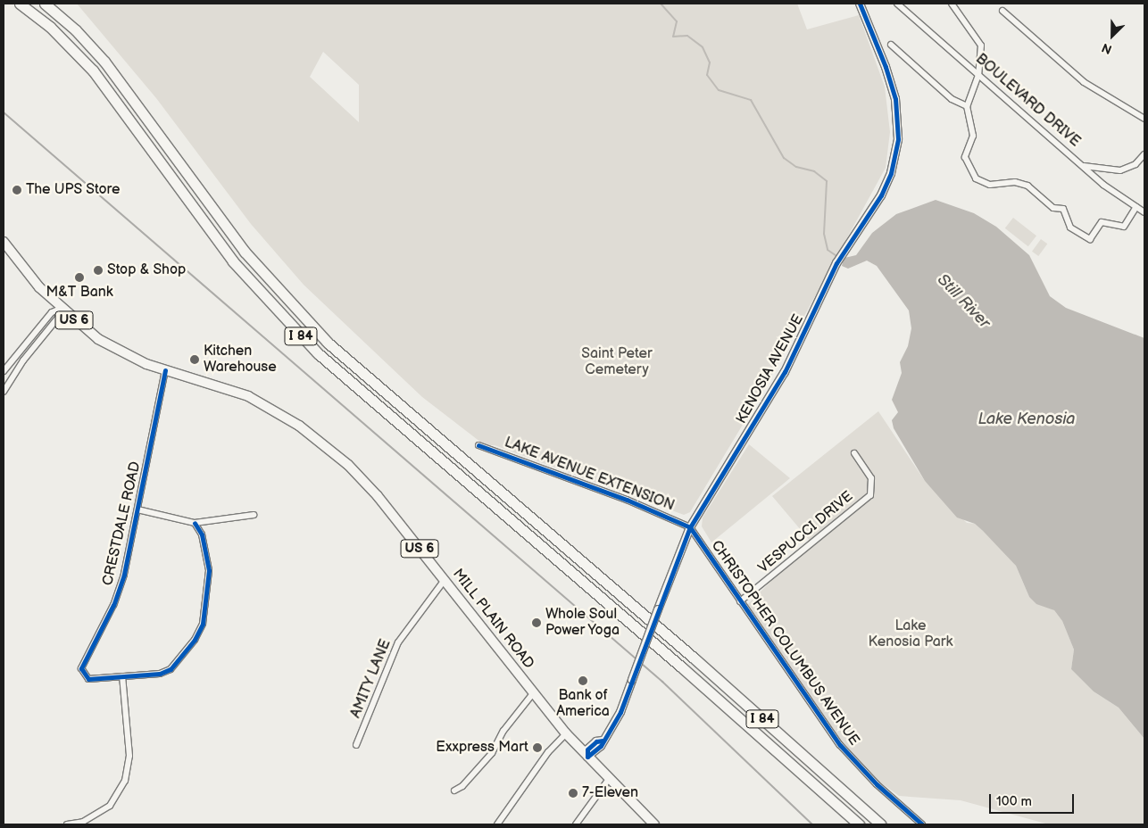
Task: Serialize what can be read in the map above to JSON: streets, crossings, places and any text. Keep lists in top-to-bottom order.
{
  "streets": {
    "highway": ["I 84"],
    "main road": ["US 6", "MILL PLAIN ROAD"],
    "street": [
      "BOULEVARD DRIVE",
      "KENOSIA AVENUE",
      "LAKE AVENUE EXTENSION",
      "CRESTDALE ROAD",
      "VESPUCCI DRIVE",
      "CHRISTOPHER COLUMBUS AVENUE",
      "AMITY LANE"
    ]
  },
  "crossings": [
    ["US 6", "CRESTDALE ROAD"],
    ["US 6", "MILL PLAIN ROAD"],
    ["KENOSIA AVENUE", "LAKE AVENUE EXTENSION"],
    ["KENOSIA AVENUE", "MILL PLAIN ROAD"],
    ["KENOSIA AVENUE", "CHRISTOPHER COLUMBUS AVENUE"],
    ["LAKE AVENUE EXTENSION", "CHRISTOPHER COLUMBUS AVENUE"],
    ["CRESTDALE ROAD", "MILL PLAIN ROAD"],
    ["VESPUCCI DRIVE", "CHRISTOPHER COLUMBUS AVENUE"],
    ["MILL PLAIN ROAD", "AMITY LANE"]
  ],
  "water": ["Still River", "Lake Kenosia"],
  "parks": ["Saint Peter Cemetery", "Lake Kenosia Park"],
  "places": [
    "The UPS Store",
    "Stop & Shop",
    "M&T Bank",
    "Kitchen Warehouse",
    "Whole Soul Power Yoga",
    "Bank of America",
    "Exxpress Mart",
    "7-Eleven"
  ],
  "scale_bar": "100 m",
  "north": "bottom left"
}
